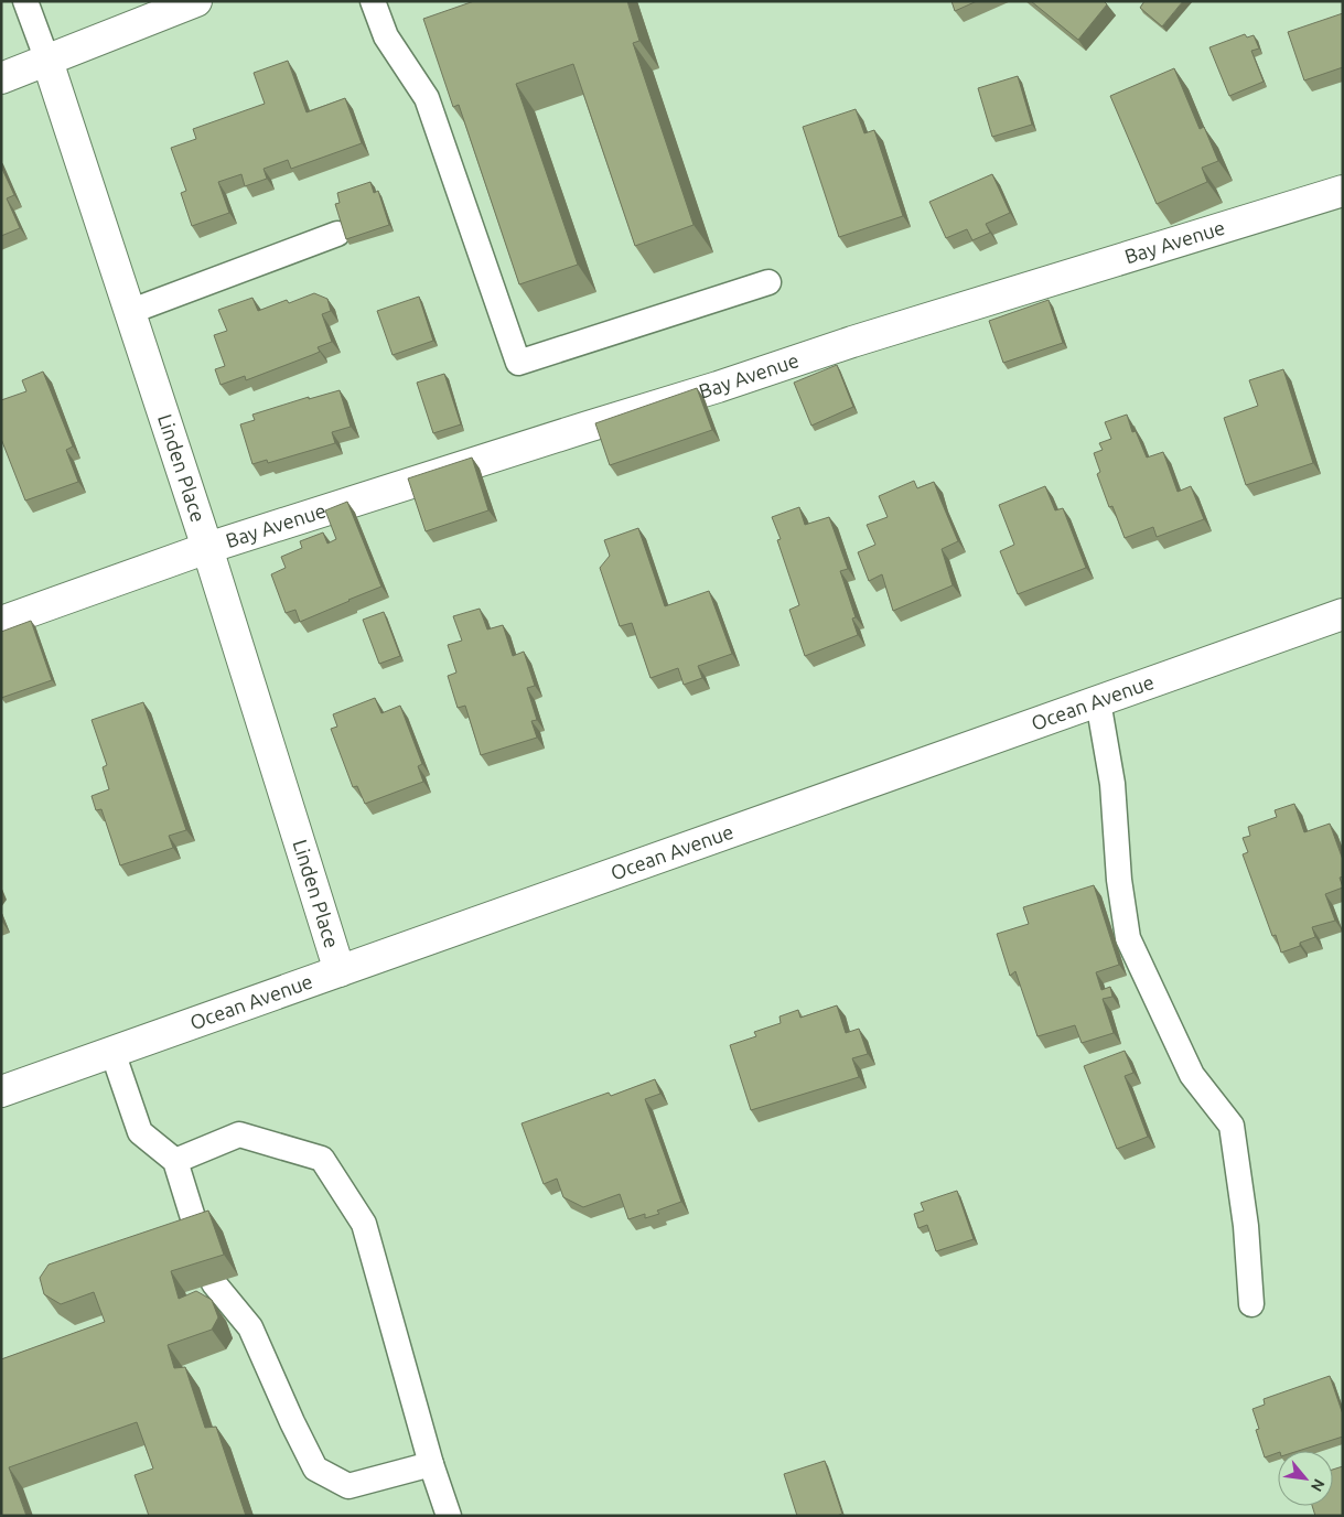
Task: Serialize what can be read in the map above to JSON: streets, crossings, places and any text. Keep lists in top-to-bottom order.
{
  "streets": {
    "street": ["Bay Avenue", "Linden Place", "Ocean Avenue"]
  },
  "crossings": [
    ["Bay Avenue", "Linden Place"],
    ["Linden Place", "Ocean Avenue"]
  ],
  "north": "bottom right"
}
